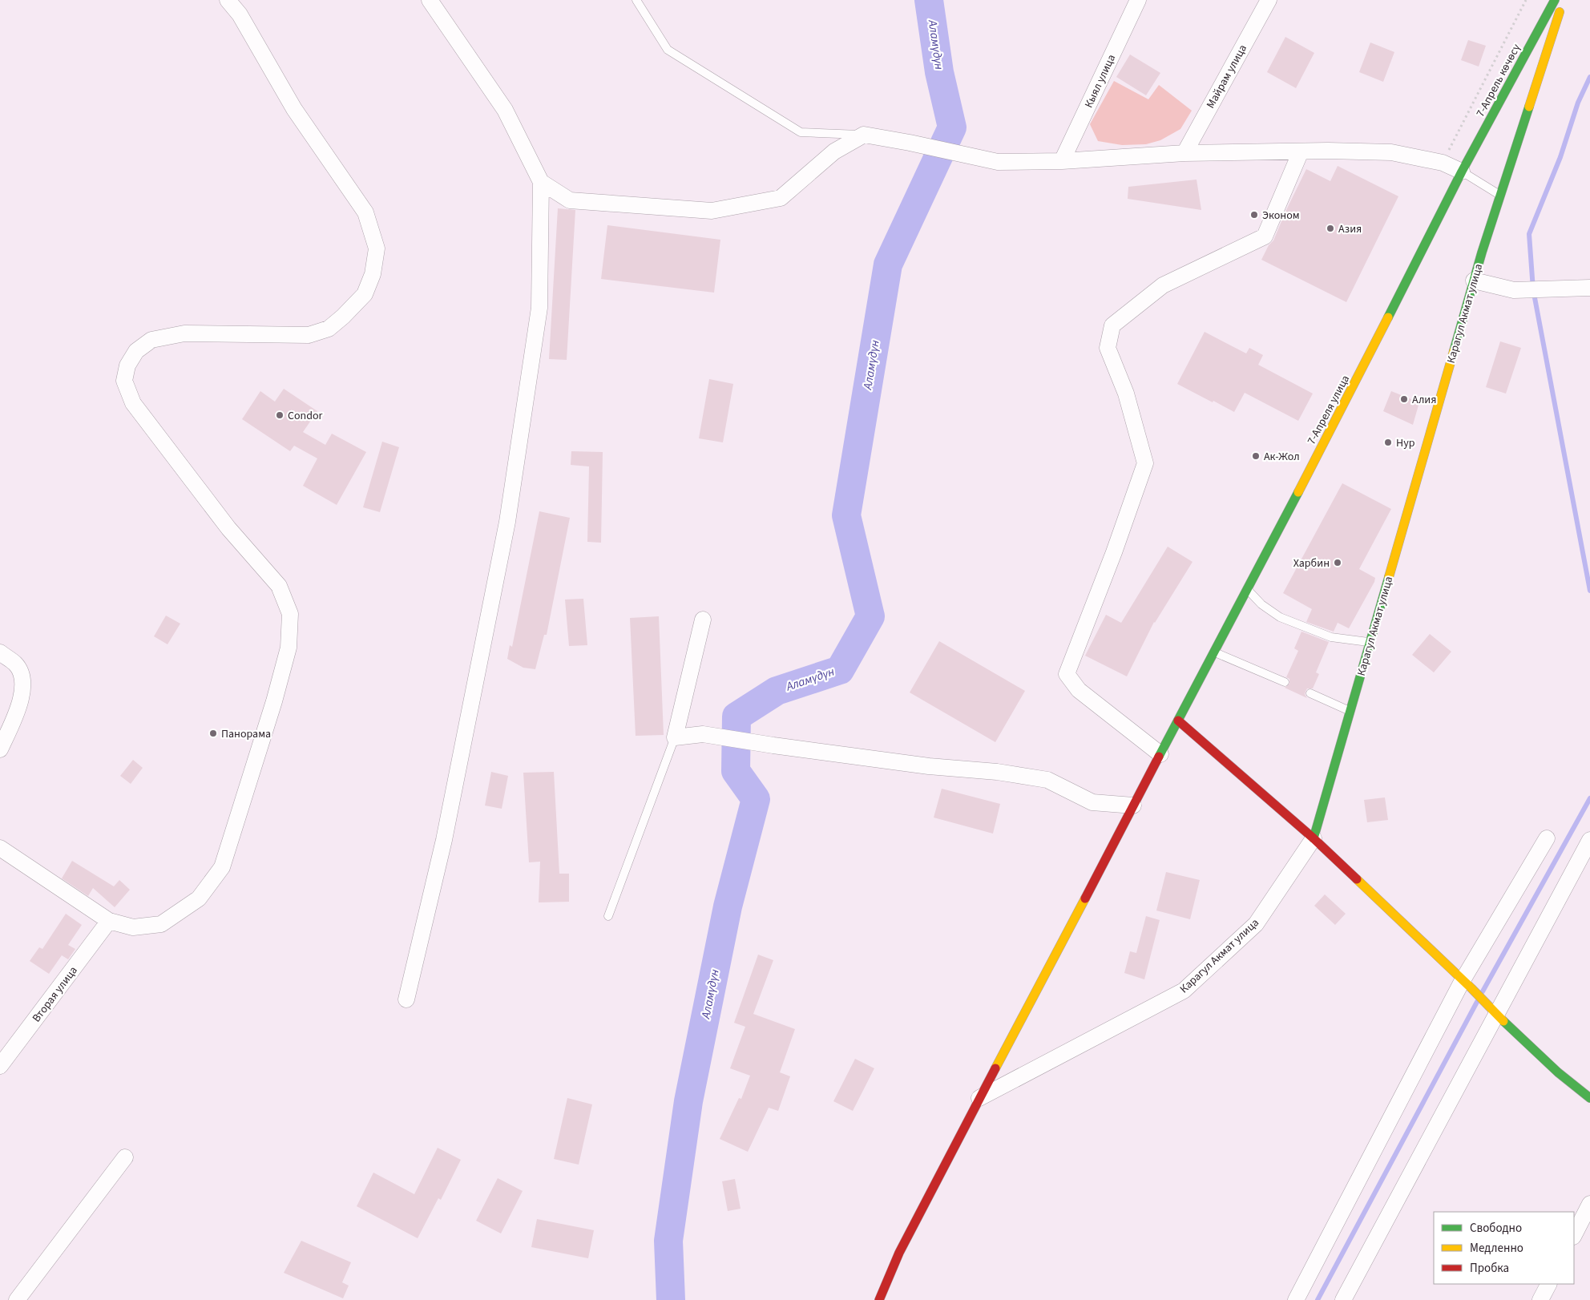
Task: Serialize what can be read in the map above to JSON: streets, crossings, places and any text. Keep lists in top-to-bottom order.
{
  "streets": {
    "main road": ["7-Апрель көчөсү", "Карагул Акмат улица", "7-Апреля улица"],
    "street": ["Майрам улица", "Кыял улица", "Вторая улица"]
  },
  "crossings": [
    ["7-Апрель көчөсү", "7-Апреля улица"],
    ["Карагул Акмат улица", "7-Апреля улица"]
  ],
  "water": ["Аламүдүн"],
  "places": [
    "Эконом",
    "Азия",
    "Алия",
    "Condor",
    "Нур",
    "Ак-Жол",
    "Харбин",
    "Панорама"
  ],
  "legend": ["Свободно", "Медленно", "Пробка"]
}
